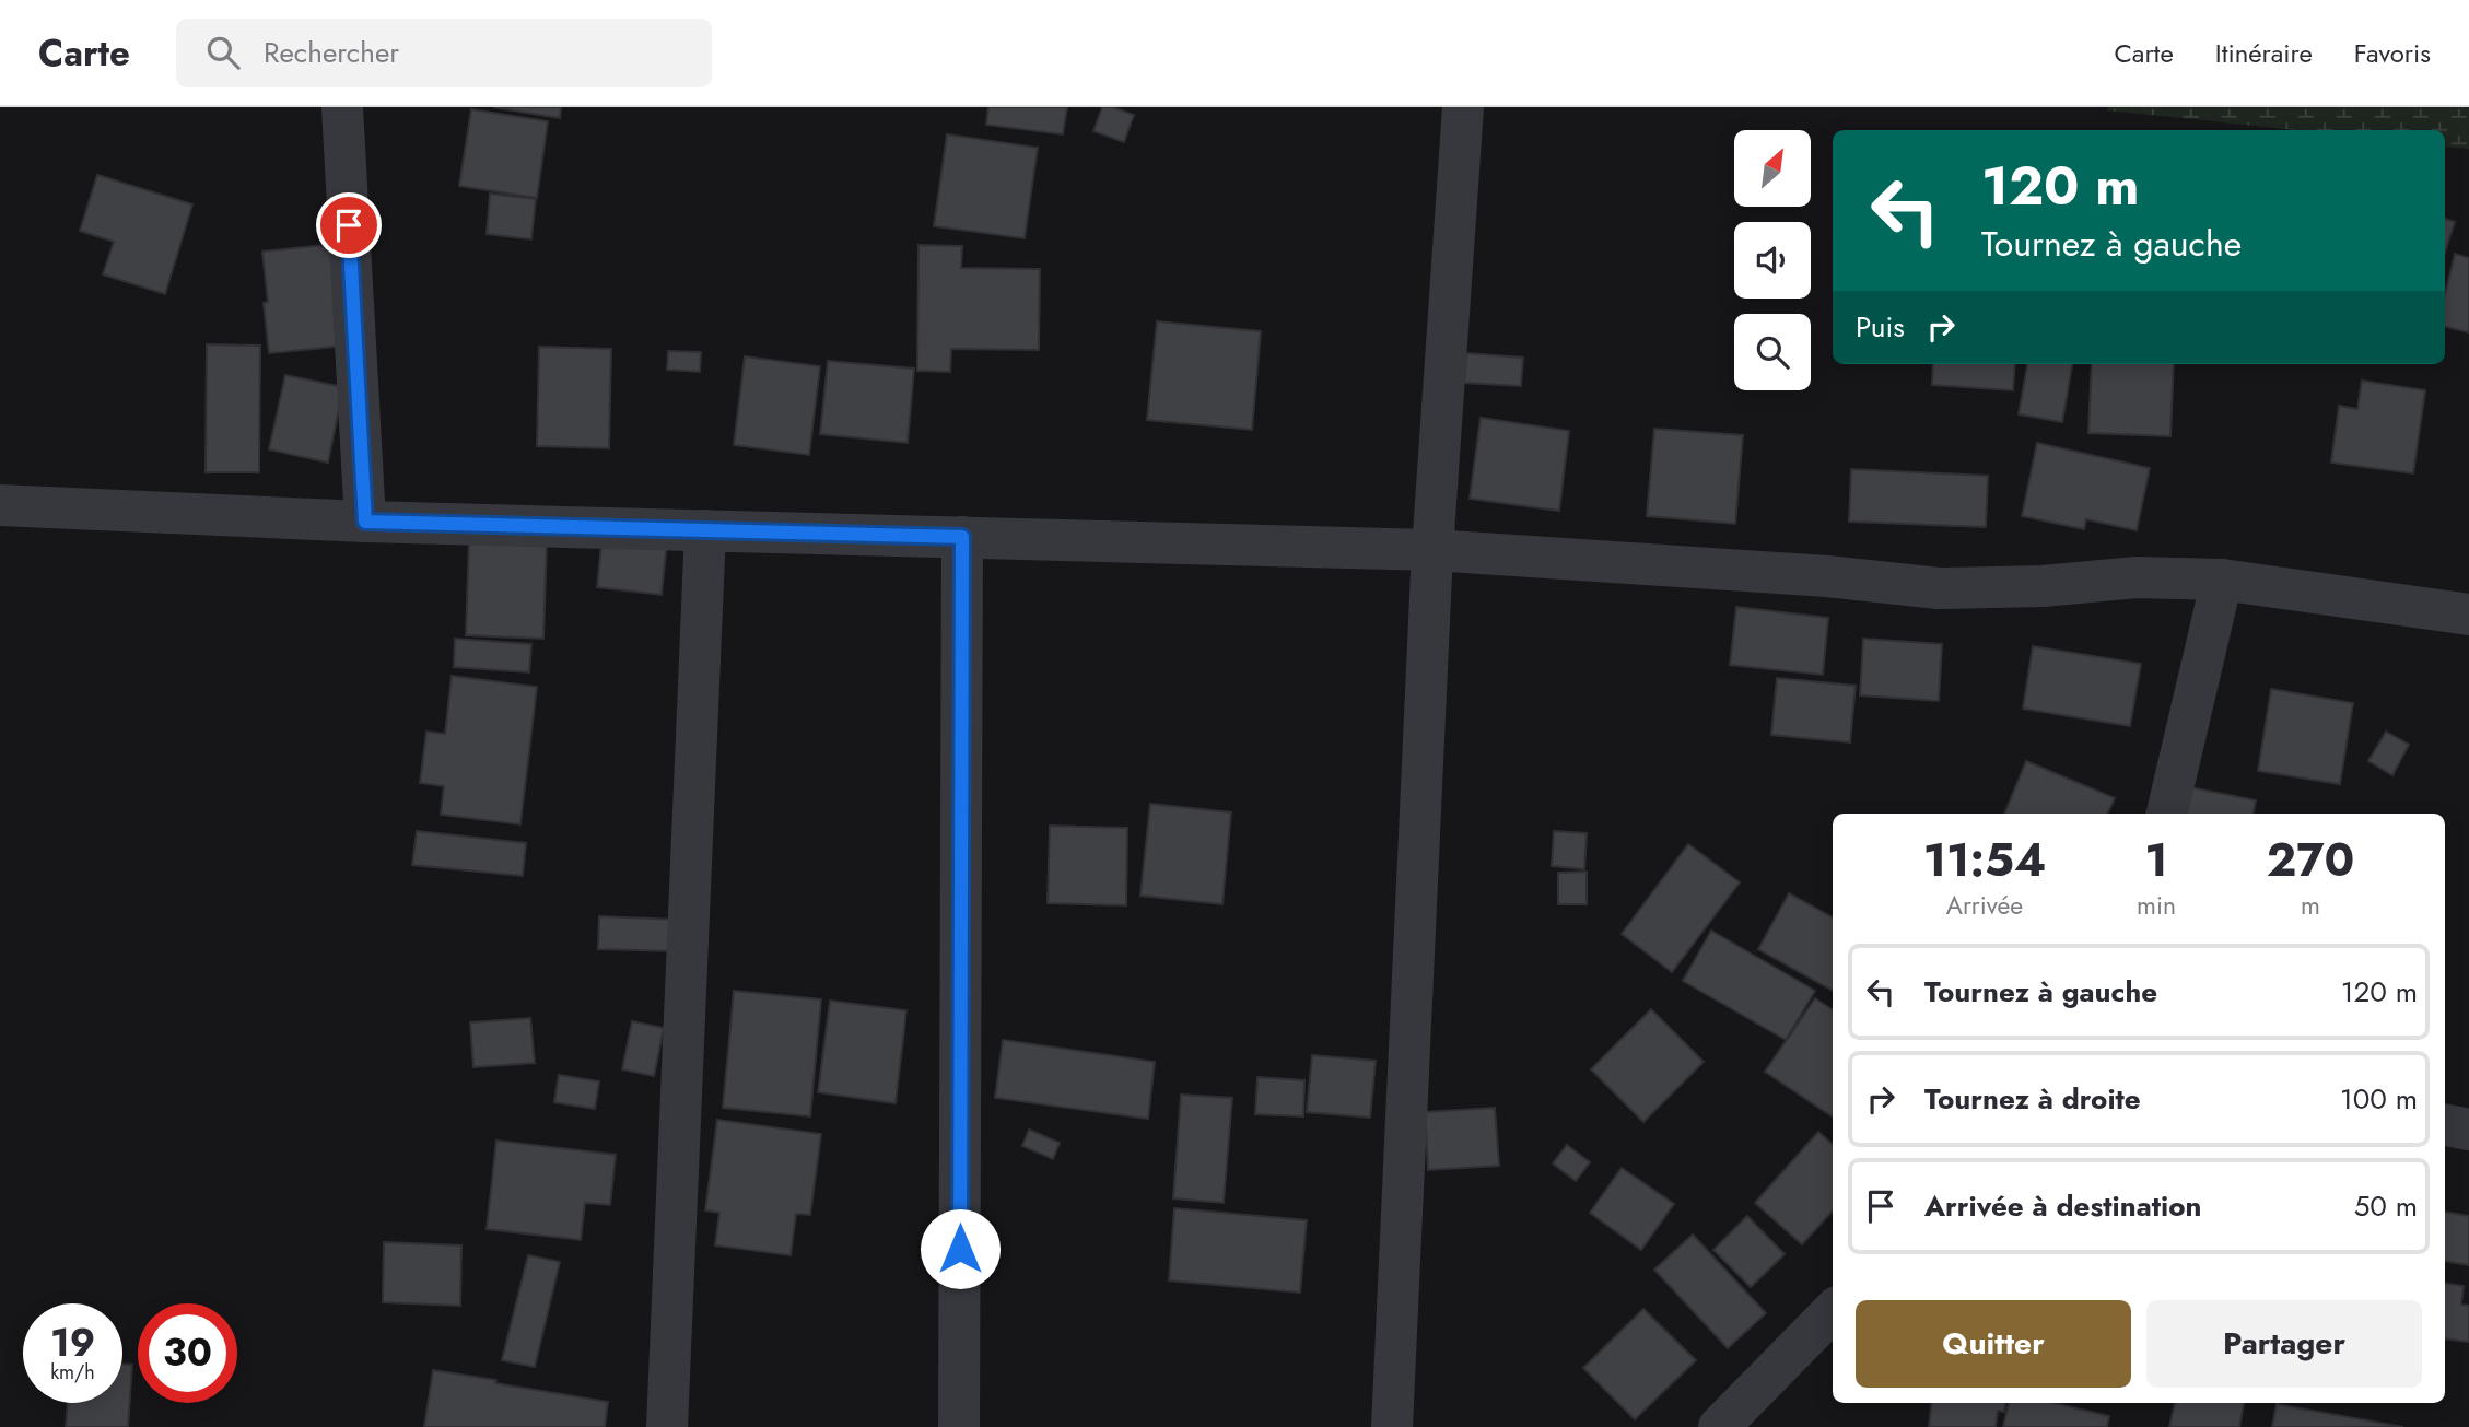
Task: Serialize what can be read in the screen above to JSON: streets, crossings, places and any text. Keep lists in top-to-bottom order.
{
  "north": "top right",
  "page": {
    "header": "Carte",
    "search": "Rechercher",
    "nav": ["Carte", "Itinéraire", "Favoris"],
    "turn": ["120 m", "Tournez à gauche"],
    "then": "Puis",
    "eta": [
      "11:54",
      "Arrivée",
      "1",
      "min",
      "270",
      "m"
    ],
    "list": [
      {
        "name": "Tournez à gauche",
        "value": "120 m"
      },
      {
        "name": "Tournez à droite",
        "value": "100 m"
      },
      {
        "name": "Arrivée à destination",
        "value": "50 m"
      }
    ],
    "buttons": ["Quitter", "Partager"],
    "speed": "19 km/h",
    "limit": "30"
  }
}
